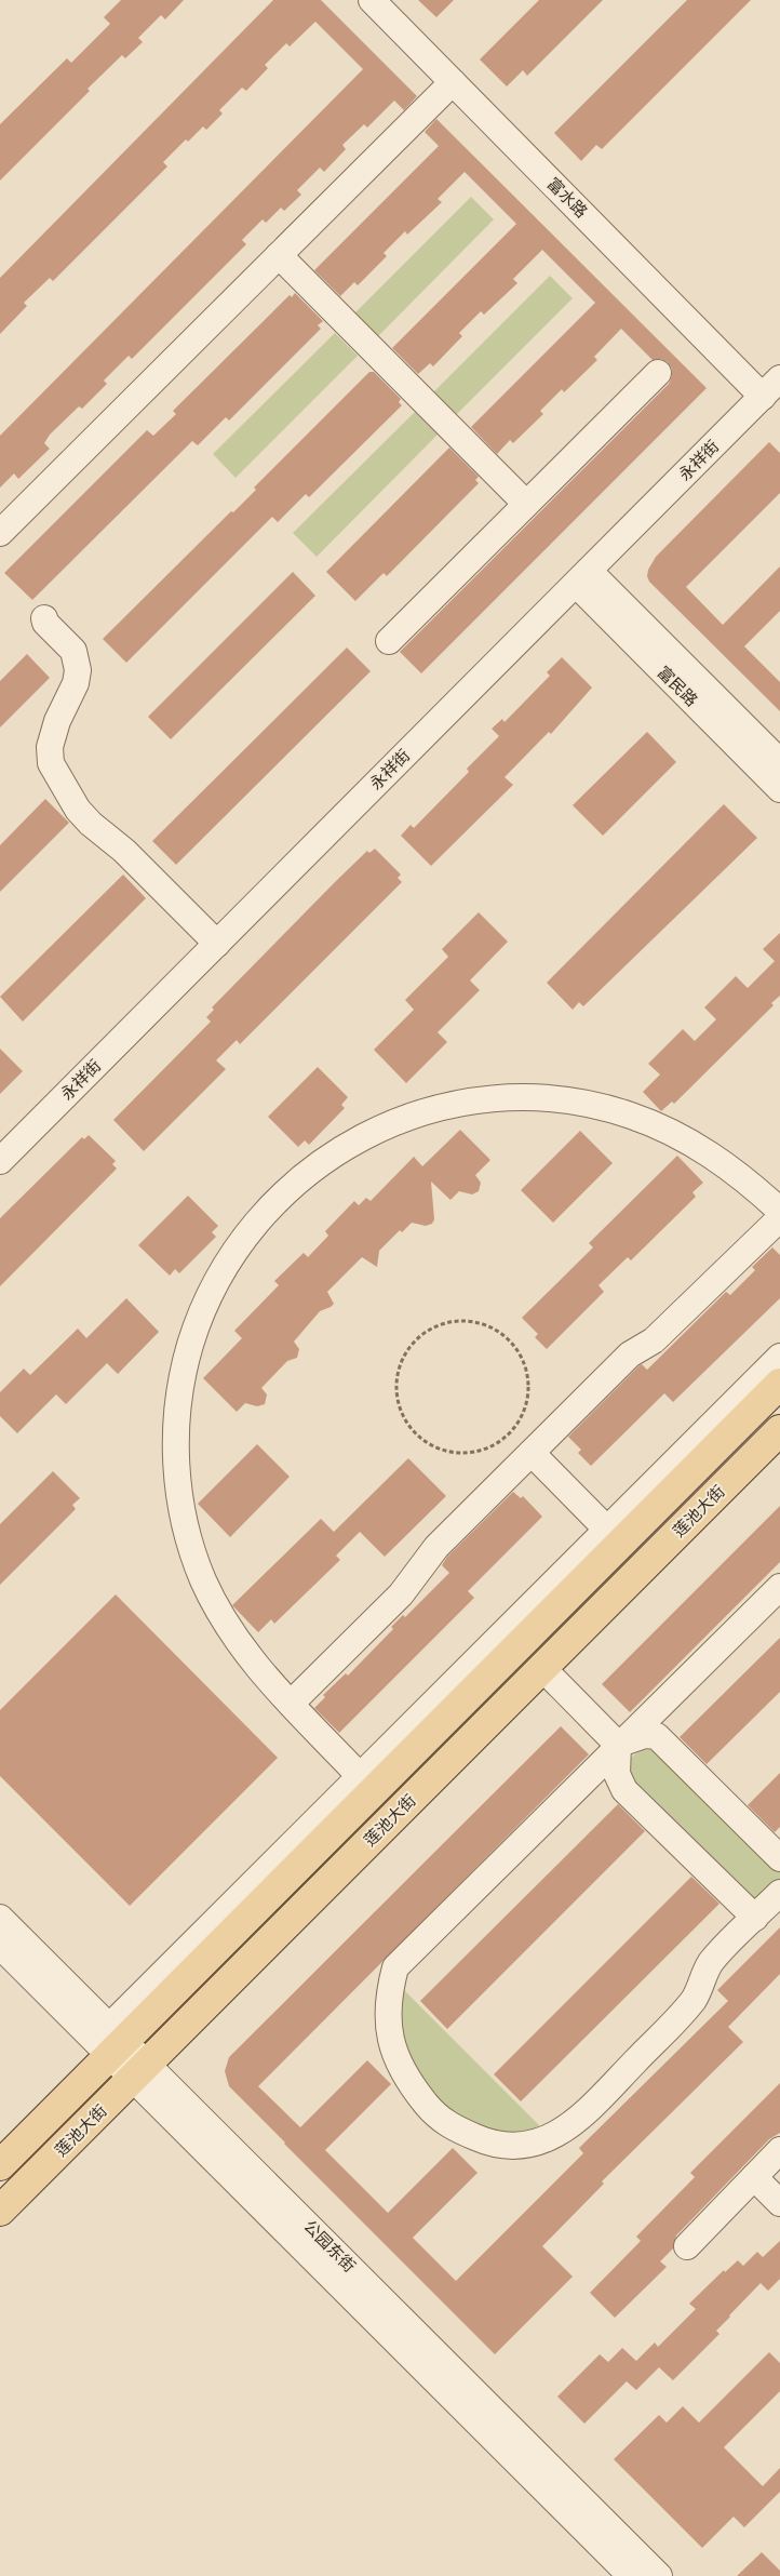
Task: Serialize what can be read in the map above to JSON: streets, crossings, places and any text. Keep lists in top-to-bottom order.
{
  "streets": {
    "main road": ["莲池大街"],
    "street": [
      "富水路",
      "永祥街",
      "富民路",
      "公园东街"
    ]
  },
  "crossings": [
    ["富水路", "永祥街"],
    ["永祥街", "富民路"],
    ["莲池大街", "公园东街"]
  ]
}
